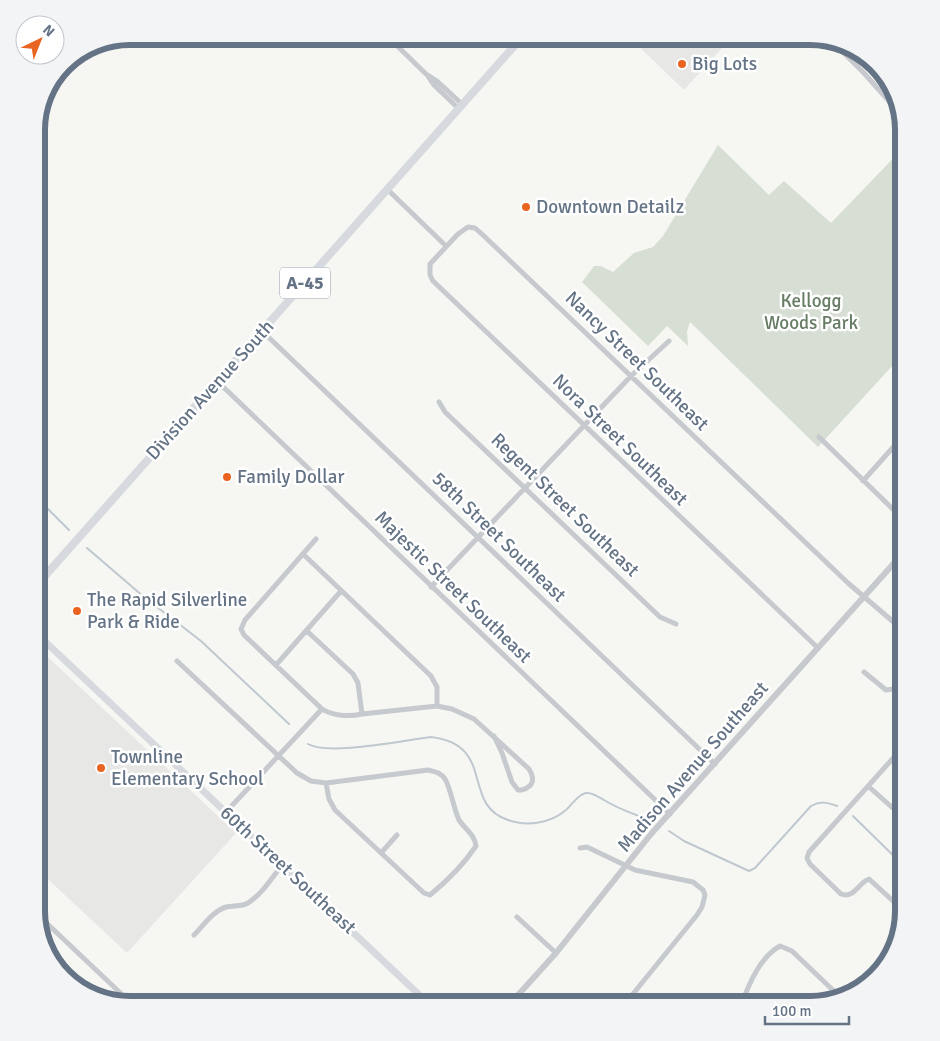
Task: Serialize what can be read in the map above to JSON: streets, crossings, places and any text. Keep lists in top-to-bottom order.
{
  "streets": {
    "main road": ["A-45", "Division Avenue South", "60th Street Southeast"],
    "street": [
      "Nancy Street Southeast",
      "Nora Street Southeast",
      "Regent Street Southeast",
      "58th Street Southeast",
      "Majestic Street Southeast",
      "Madison Avenue Southeast"
    ]
  },
  "crossings": [
    ["Nancy Street Southeast", "Nora Street Southeast"],
    ["Nancy Street Southeast", "Madison Avenue Southeast"],
    ["Division Avenue South", "58th Street Southeast"],
    ["Division Avenue South", "Majestic Street Southeast"],
    ["Nora Street Southeast", "Madison Avenue Southeast"],
    ["58th Street Southeast", "Madison Avenue Southeast"],
    ["Majestic Street Southeast", "Madison Avenue Southeast"]
  ],
  "parks": ["Kellogg Woods Park"],
  "places": [
    "Big Lots",
    "Downtown Detailz",
    "Family Dollar",
    "The Rapid Silverline Park & Ride",
    "Townline Elementary School"
  ],
  "scale_bar": "100 m",
  "north": "top right"
}
